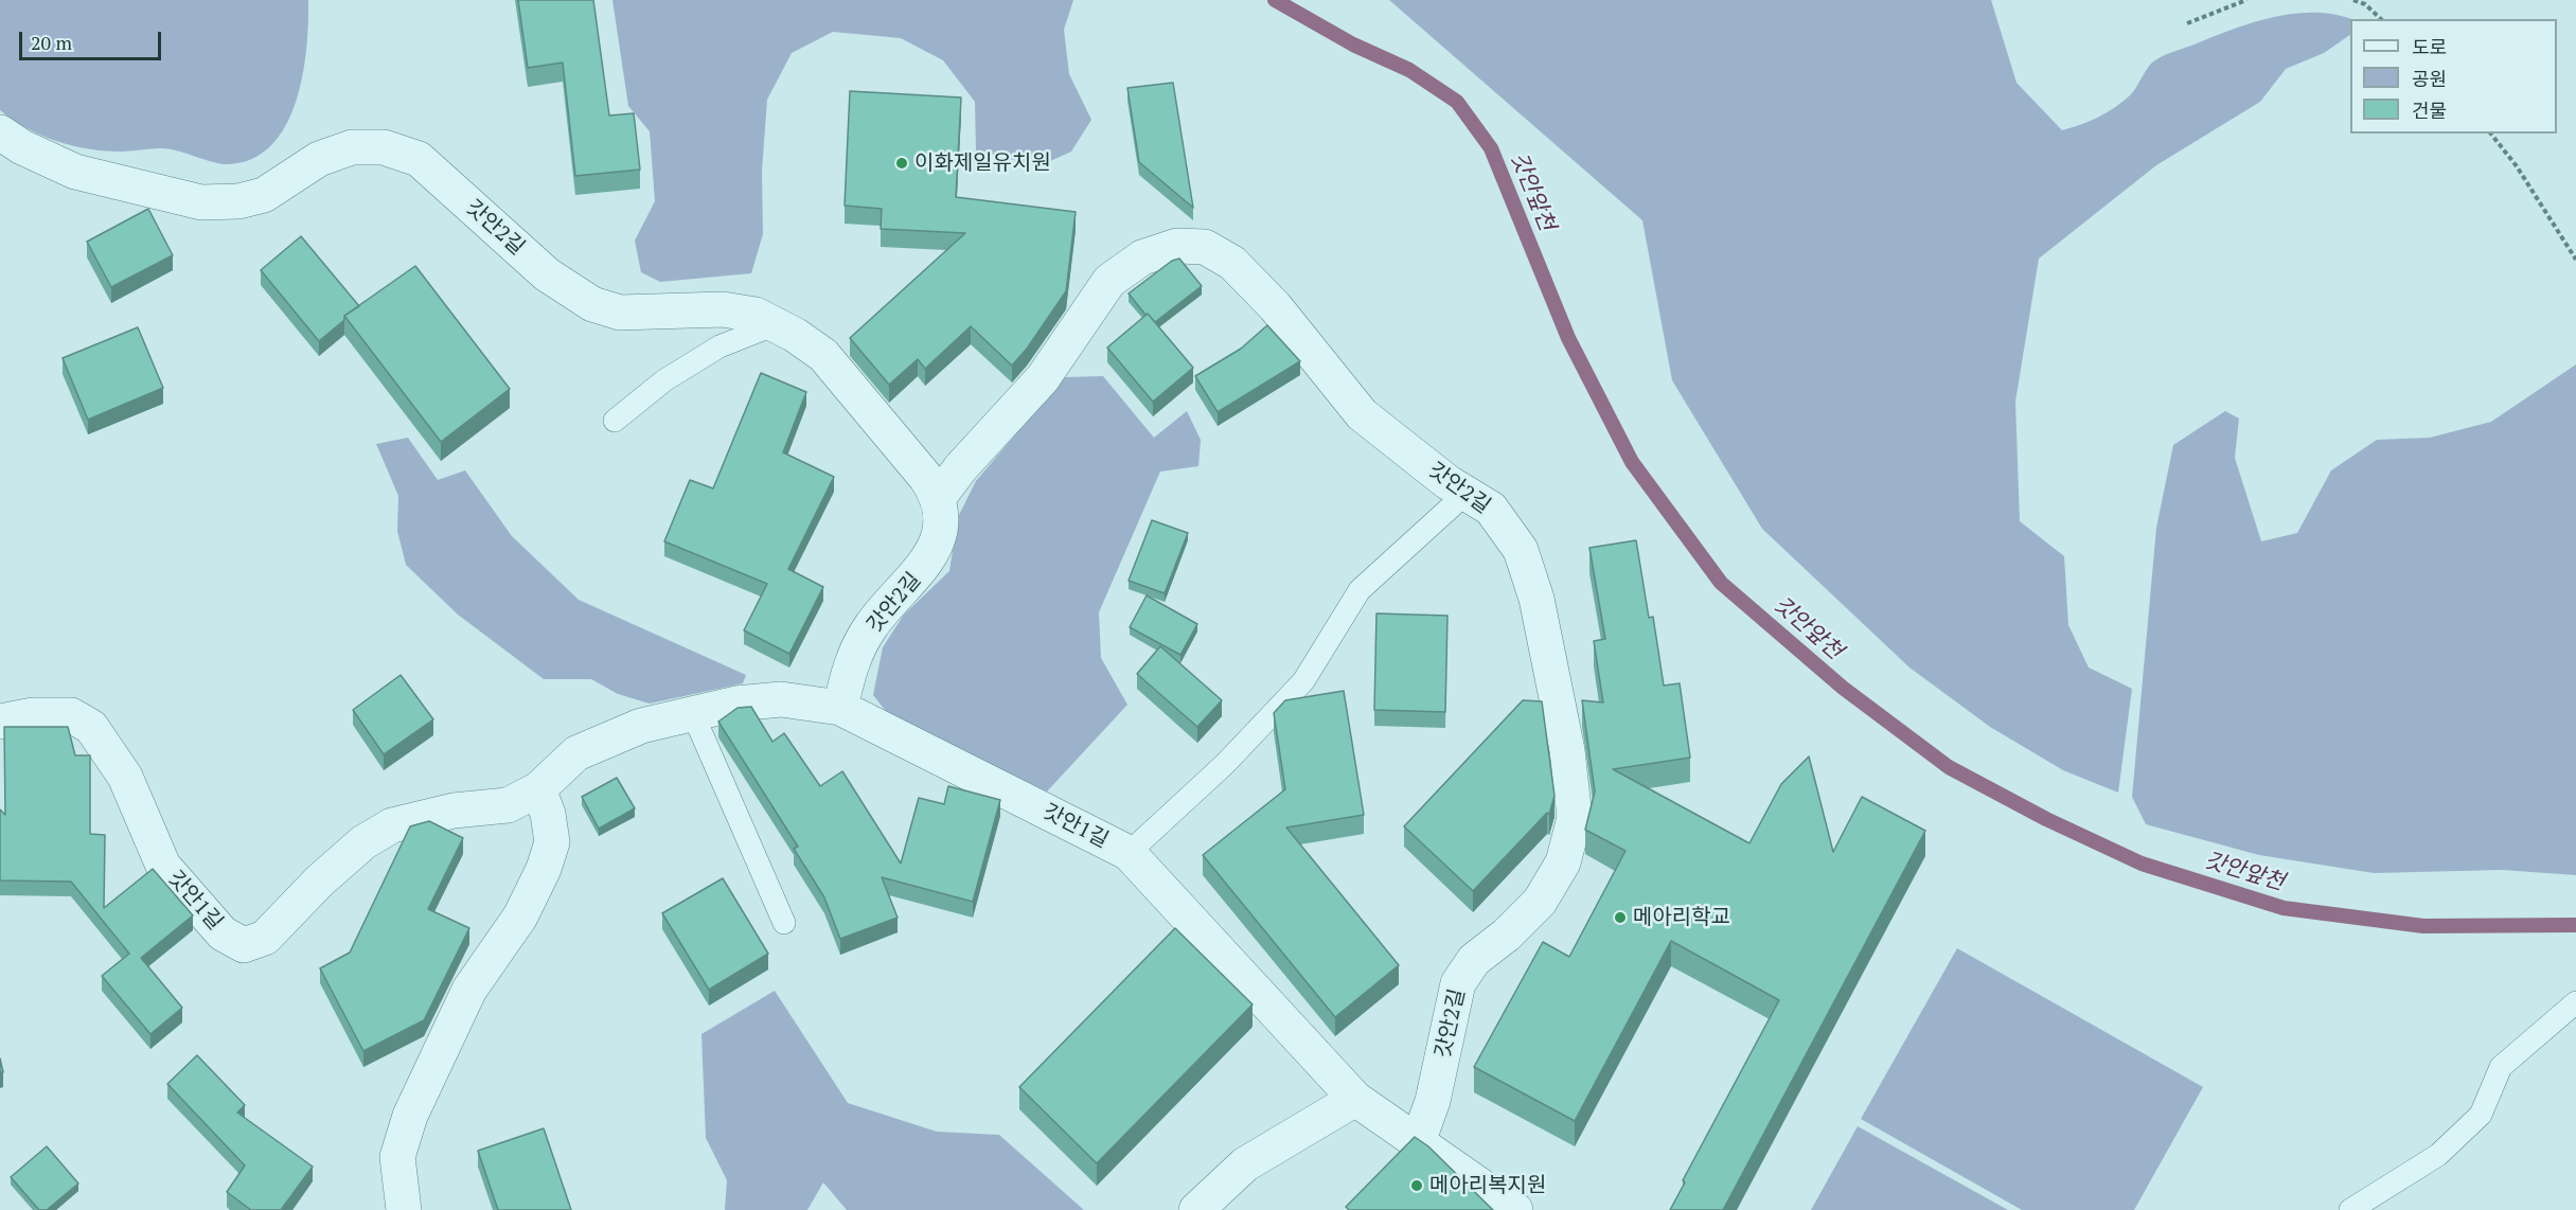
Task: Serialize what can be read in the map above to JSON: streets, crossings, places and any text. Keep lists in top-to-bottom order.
{
  "streets": {
    "street": ["갓안2길", "갓안1길"]
  },
  "crossings": [
    ["갓안2길", "갓안1길"]
  ],
  "water": ["갓안앞천"],
  "places": ["이화제일유치원", "메아리학교", "메아리복지원"],
  "legend": ["도로", "공원", "건물"],
  "scale_bar": "20 m"
}
